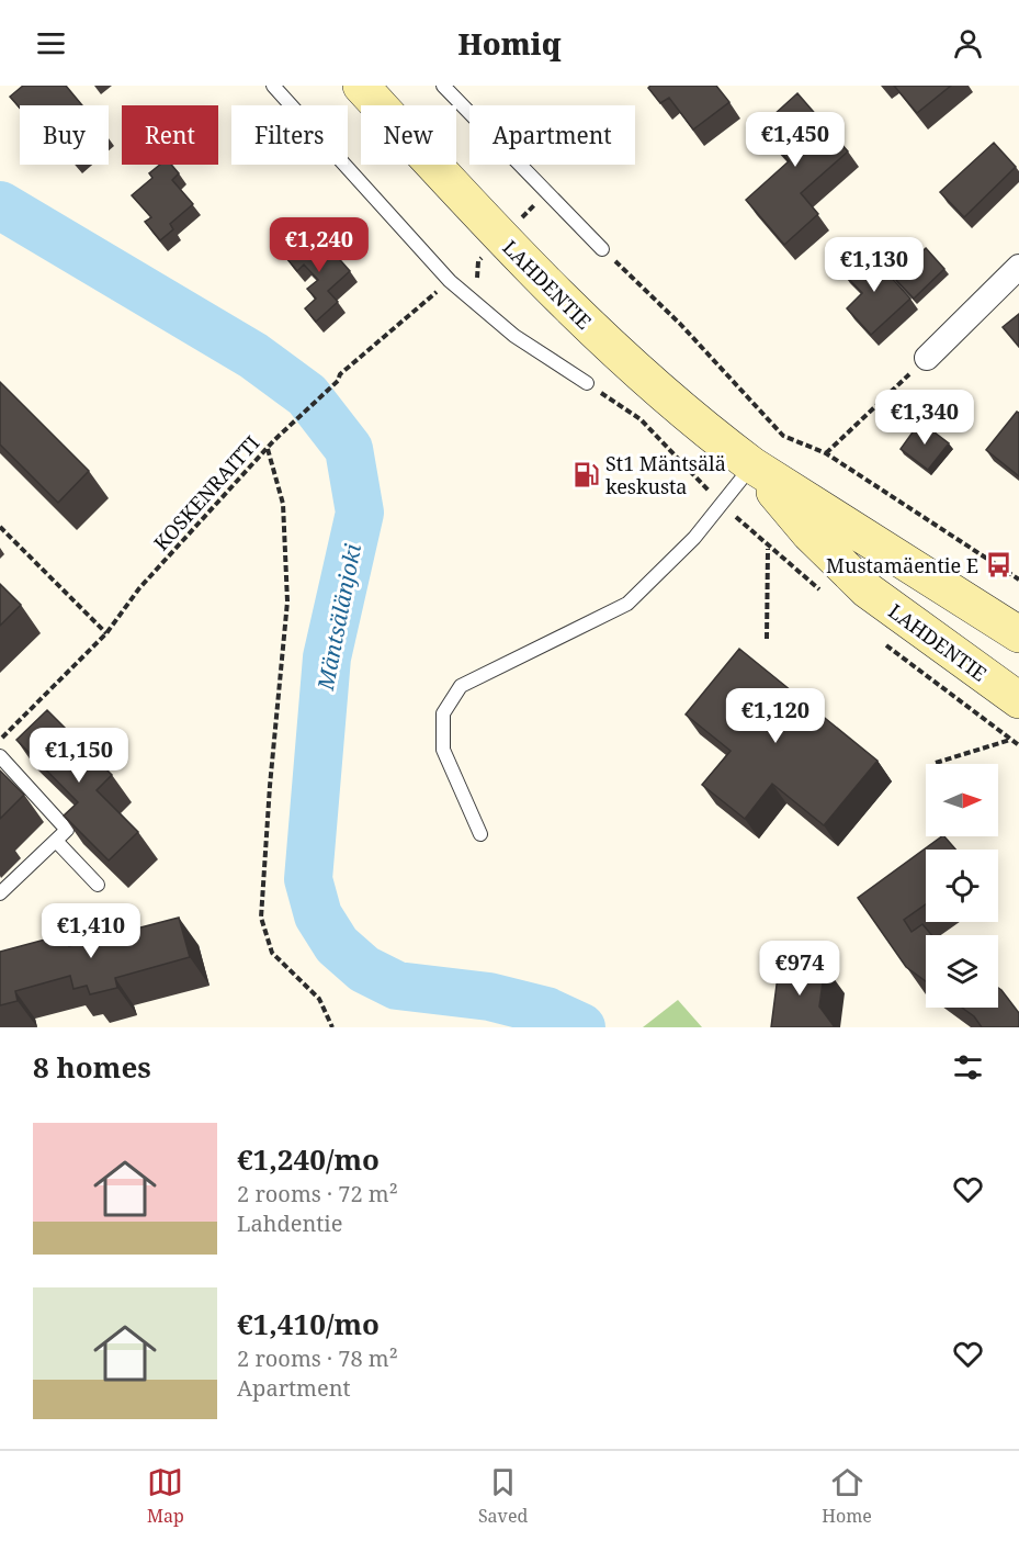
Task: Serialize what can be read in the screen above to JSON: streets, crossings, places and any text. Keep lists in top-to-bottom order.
{
  "streets": {
    "main road": ["LAHDENTIE"],
    "path": ["KOSKENRAITTI"]
  },
  "water": ["Mäntsälänjoki"],
  "places": {
    "fuel station": ["St1 Mäntsälä keskusta"],
    "bus stop": ["Mustamäentie E"]
  },
  "north": "right",
  "page": {
    "header": "Homiq",
    "chip": [
      "Buy",
      "Rent",
      "Filters",
      "New",
      "Apartment"
    ],
    "price": [
      "€1,450",
      "€1,240",
      "€1,130",
      "€1,340",
      "€1,120",
      "€1,150",
      "€1,410",
      "€974"
    ],
    "heading": "8 homes",
    "list": [
      {
        "name": "€1,240/mo",
        "note": "2 rooms · 72 m² · Lahdentie"
      },
      {
        "name": "€1,410/mo",
        "note": "2 rooms · 78 m² · Apartment"
      }
    ],
    "tabs": ["Map", "Saved", "Home"]
  }
}
